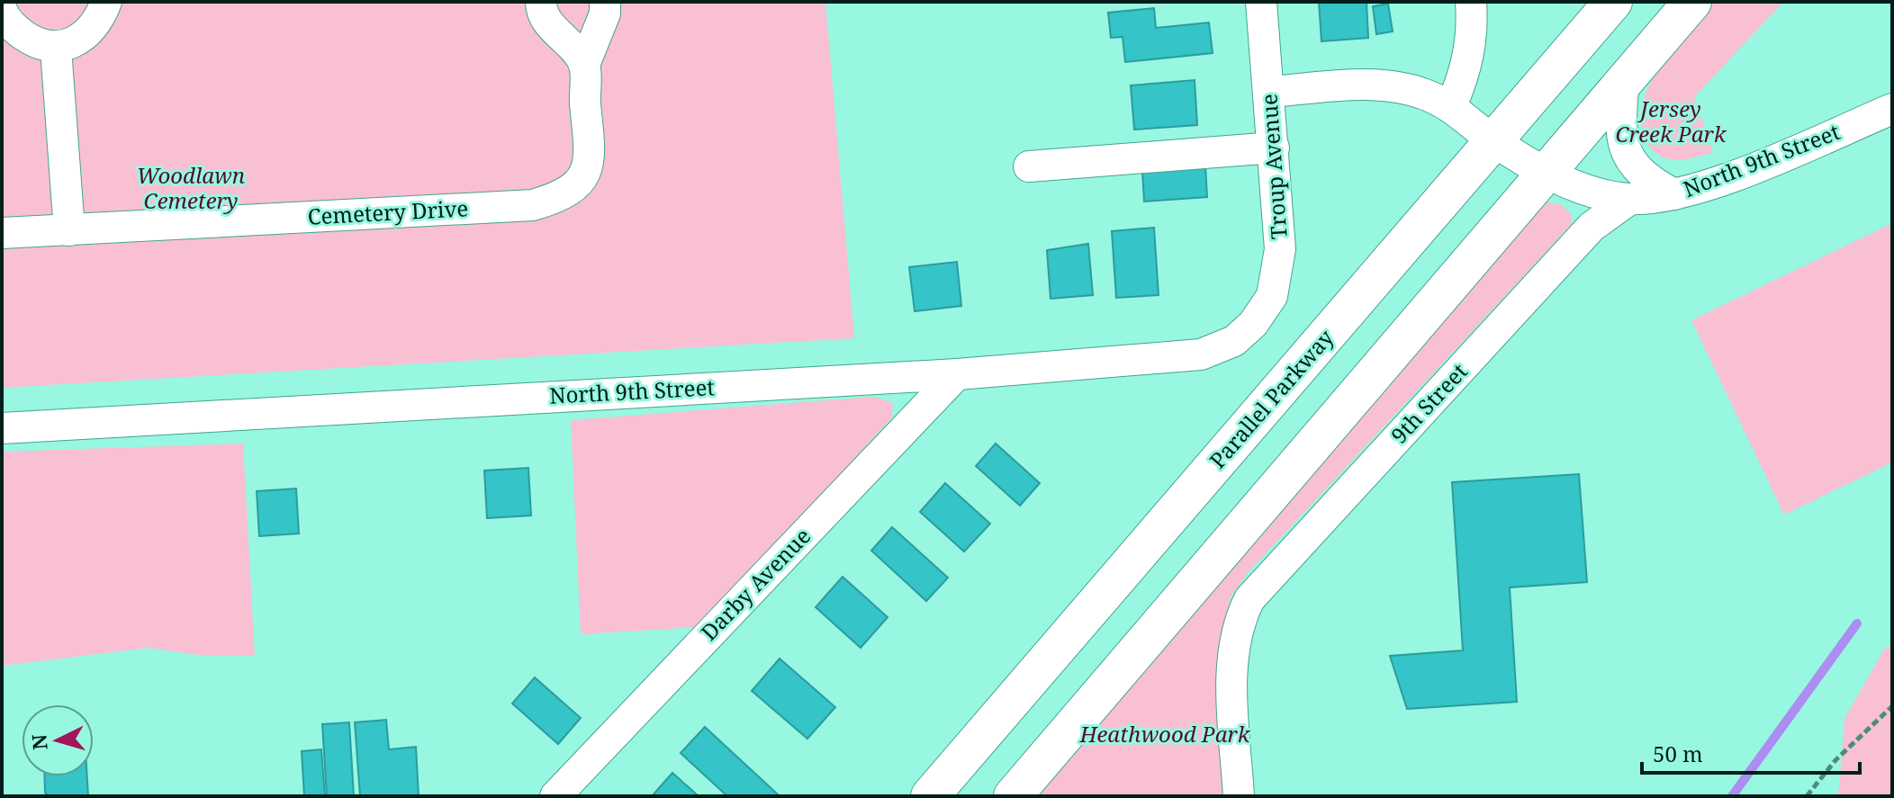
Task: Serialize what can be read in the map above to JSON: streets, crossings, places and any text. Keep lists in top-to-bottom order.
{
  "streets": {
    "main road": ["Parallel Parkway"],
    "street": [
      "North 9th Street",
      "Troup Avenue",
      "Cemetery Drive",
      "9th Street",
      "Darby Avenue"
    ]
  },
  "crossings": [
    ["North 9th Street", "Troup Avenue"],
    ["North 9th Street", "9th Street"],
    ["North 9th Street", "Darby Avenue"]
  ],
  "parks": ["Jersey Creek Park", "Woodlawn Cemetery", "Heathwood Park"],
  "scale_bar": "50 m",
  "north": "left"
}
